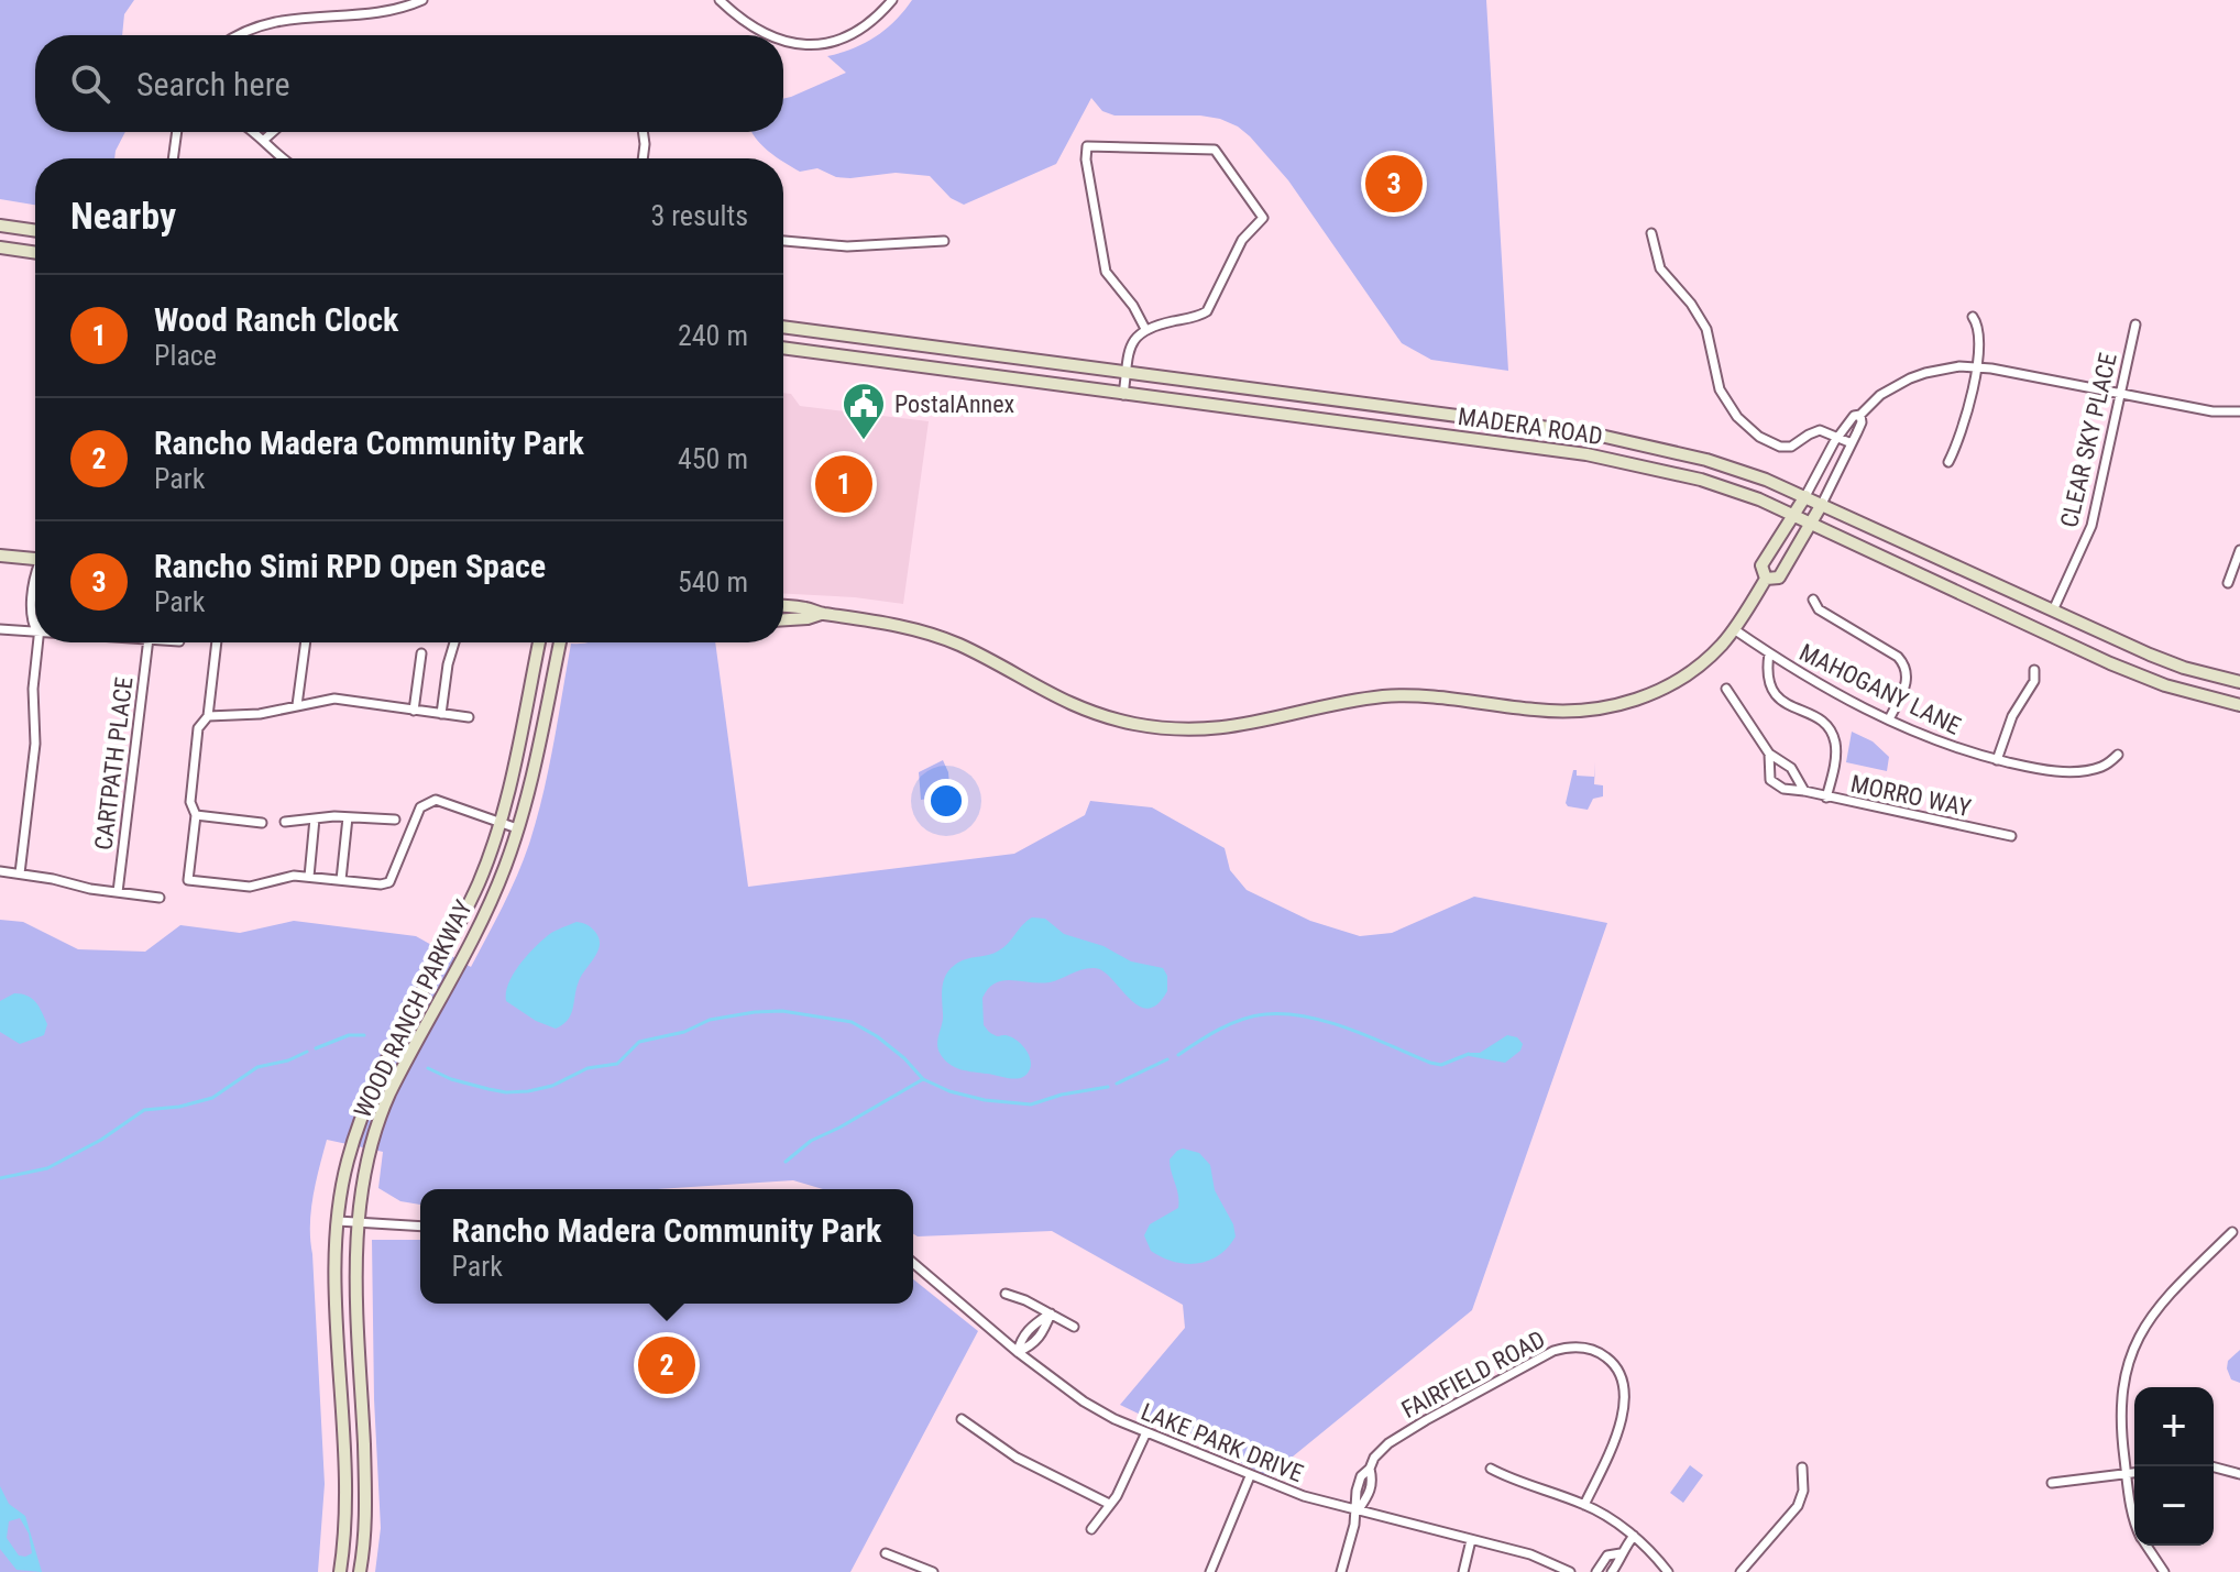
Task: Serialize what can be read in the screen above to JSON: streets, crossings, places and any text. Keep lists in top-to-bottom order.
{
  "streets": {
    "main road": ["MADERA ROAD", "WOOD RANCH PARKWAY"],
    "street": [
      "CLEAR SKY PLACE",
      "MAHOGANY LANE",
      "CARTPATH PLACE",
      "MORRO WAY",
      "FAIRFIELD ROAD",
      "LAKE PARK DRIVE"
    ]
  },
  "crossings": [
    ["MADERA ROAD", "CLEAR SKY PLACE"],
    ["FAIRFIELD ROAD", "LAKE PARK DRIVE"]
  ],
  "places": {
    "public building": ["PostalAnnex"]
  },
  "page": {
    "search": "Search here",
    "pins": ["3", "1", "2"],
    "heading": ["Nearby", "3 results"],
    "list": [
      {
        "mark": "1",
        "name": "Wood Ranch Clock",
        "note": "Place",
        "value": "240 m"
      },
      {
        "mark": "2",
        "name": "Rancho Madera Community Park",
        "note": "Park",
        "value": "450 m"
      },
      {
        "mark": "3",
        "name": "Rancho Simi RPD Open Space",
        "note": "Park",
        "value": "540 m"
      }
    ],
    "popup": ["Rancho Madera Community Park", "Park"],
    "map_buttons": ["+", "−"]
  }
}
